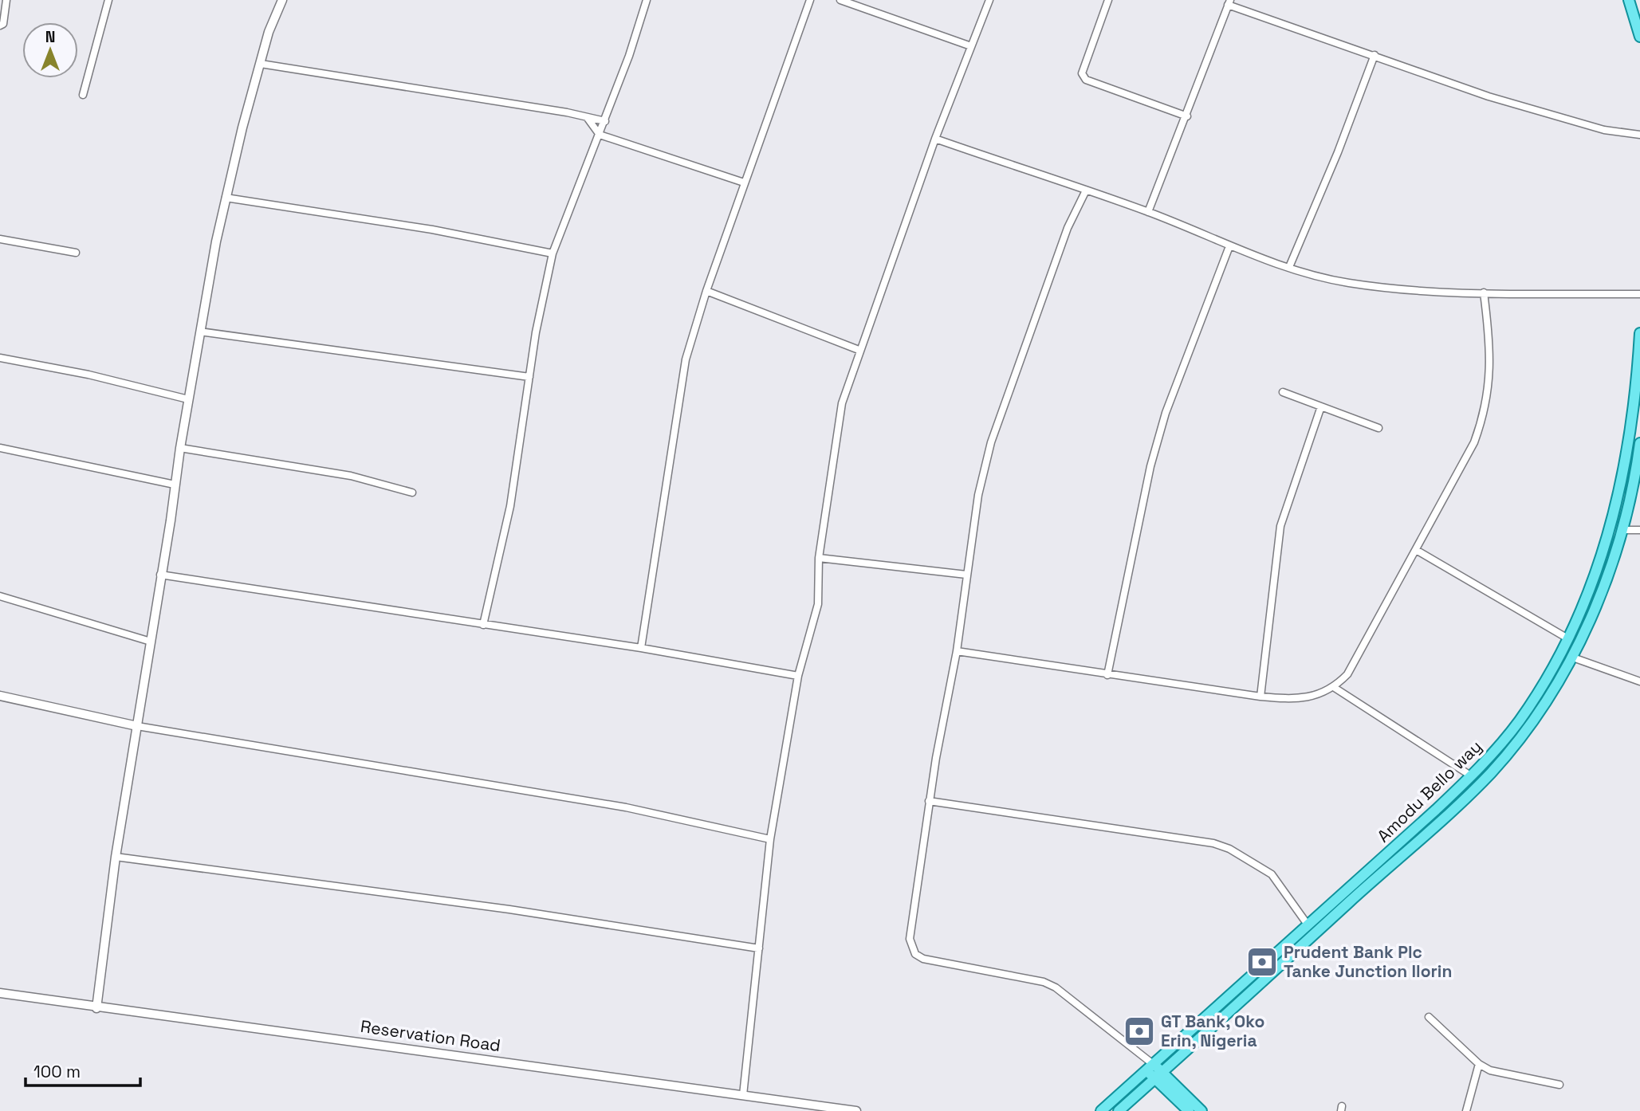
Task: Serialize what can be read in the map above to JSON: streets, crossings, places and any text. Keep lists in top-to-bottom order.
{
  "streets": {
    "main road": ["Amodu Bello way"],
    "street": ["Reservation Road"]
  },
  "places": {
    "bank": ["Prudent Bank Plc Tanke Junction Ilorin", "GT Bank, Oko Erin, Nigeria"]
  },
  "scale_bar": "100 m",
  "north": "top"
}
